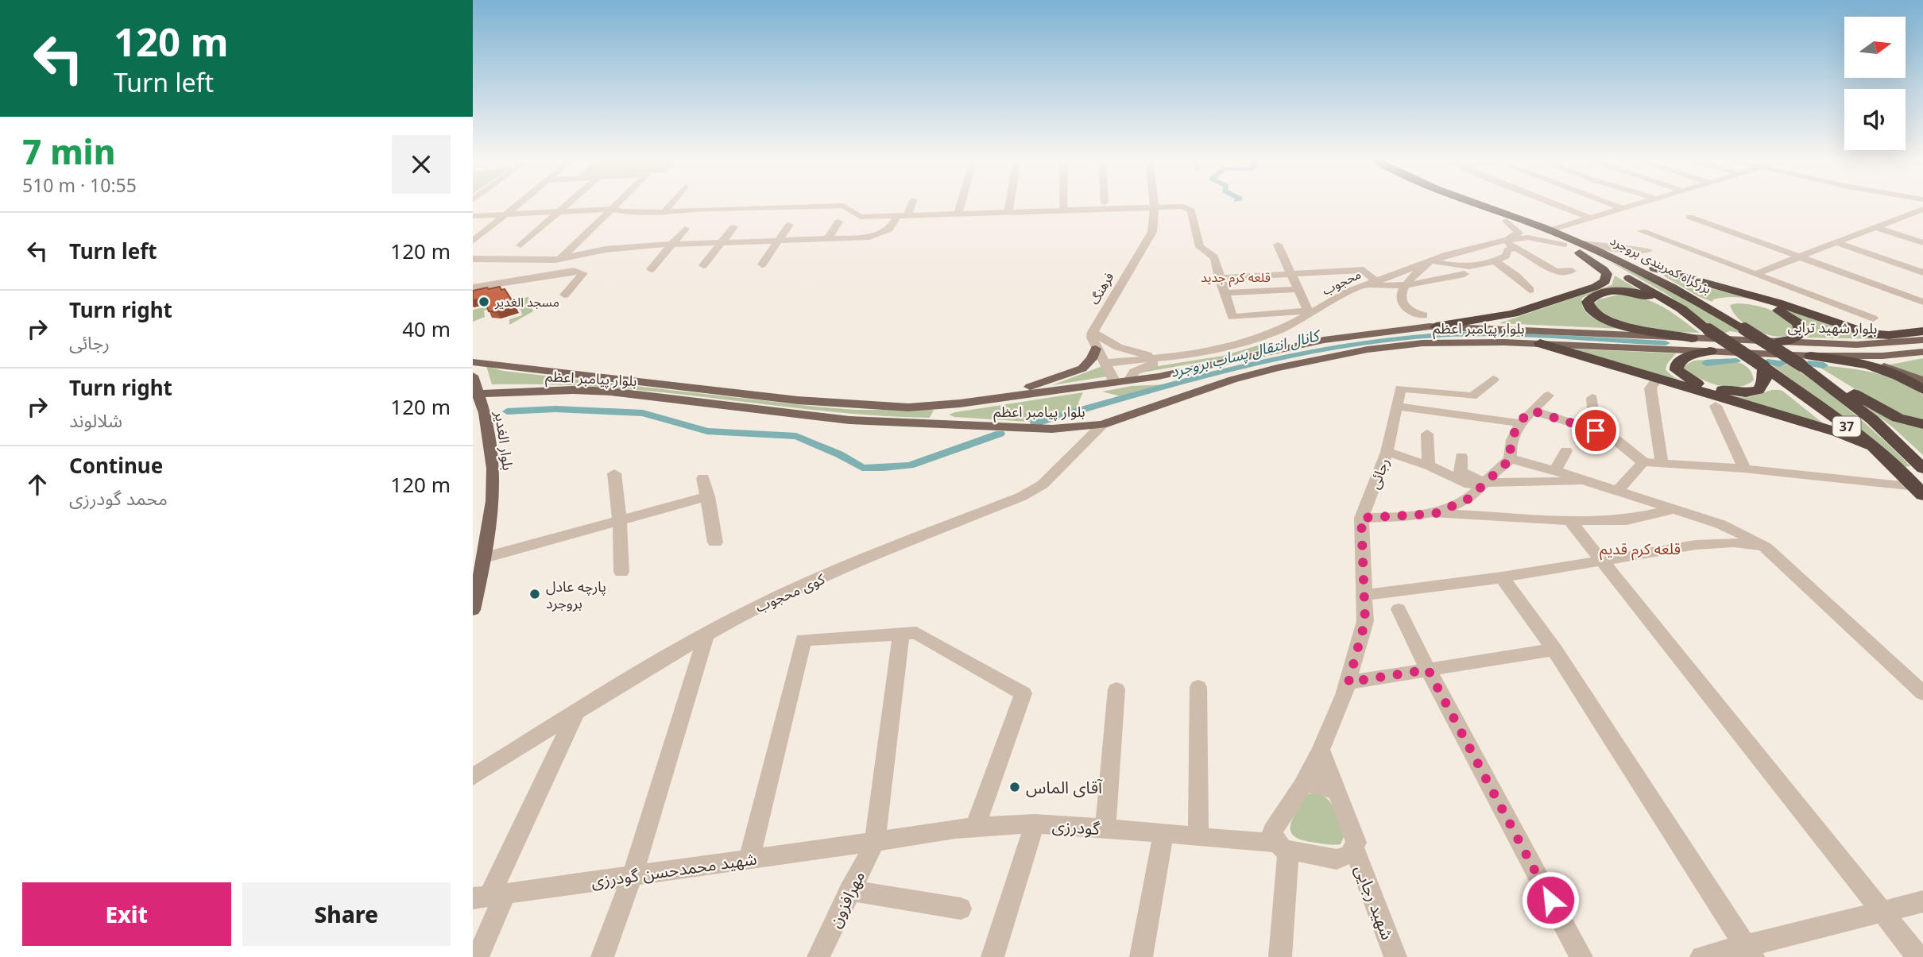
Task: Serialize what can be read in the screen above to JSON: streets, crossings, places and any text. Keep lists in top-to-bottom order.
{
  "streets": {
    "highway": ["بزرگراه کمربندی بروجرد", "37"],
    "main road": ["بلوار شهید ترابی", "بلوار پیامبر اعظم", "بلوار الغدیر"],
    "street": [
      "محجوب",
      "فرهنگ",
      "رجائی",
      "کوی محجوب",
      "گودرزی",
      "شهید محمدحسن گودرزی",
      "مهرافزون",
      "شهید رجایی"
    ]
  },
  "crossings": [
    ["بزرگراه کمربندی بروجرد", "بلوار شهید ترابی"],
    ["بزرگراه کمربندی بروجرد", "بلوار پیامبر اعظم"],
    ["بزرگراه کمربندی بروجرد", "37"],
    ["بلوار شهید ترابی", "بلوار پیامبر اعظم"],
    ["بلوار شهید ترابی", "37"],
    ["بلوار پیامبر اعظم", "37"],
    ["بلوار پیامبر اعظم", "بلوار الغدیر"],
    ["بلوار پیامبر اعظم", "کوی محجوب"],
    ["رجائی", "گودرزی"],
    ["رجائی", "شهید رجایی"],
    ["گودرزی", "شهید محمدحسن گودرزی"],
    ["گودرزی", "مهرافزون"],
    ["گودرزی", "شهید رجایی"],
    ["شهید محمدحسن گودرزی", "مهرافزون"]
  ],
  "districts": ["قلعه کرم جدید", "قلعه کرم قدیم"],
  "water": ["کانال انتقال پساب بروجرد"],
  "places": ["مسجد الغدیر", "پارچه عادل بروجرد", "آقای الماس"],
  "north": "right",
  "page": {
    "turn": ["120 m", "Turn left"],
    "heading": ["7 min", "510 m · 10:55"],
    "list": [
      {
        "name": "Turn left",
        "value": "120 m"
      },
      {
        "name": "Turn right",
        "note": "رجائی",
        "value": "40 m"
      },
      {
        "name": "Turn right",
        "note": "شلالوند",
        "value": "120 m"
      },
      {
        "name": "Continue",
        "note": "محمد گودرزی",
        "value": "120 m"
      }
    ],
    "buttons": ["Exit", "Share"]
  }
}
